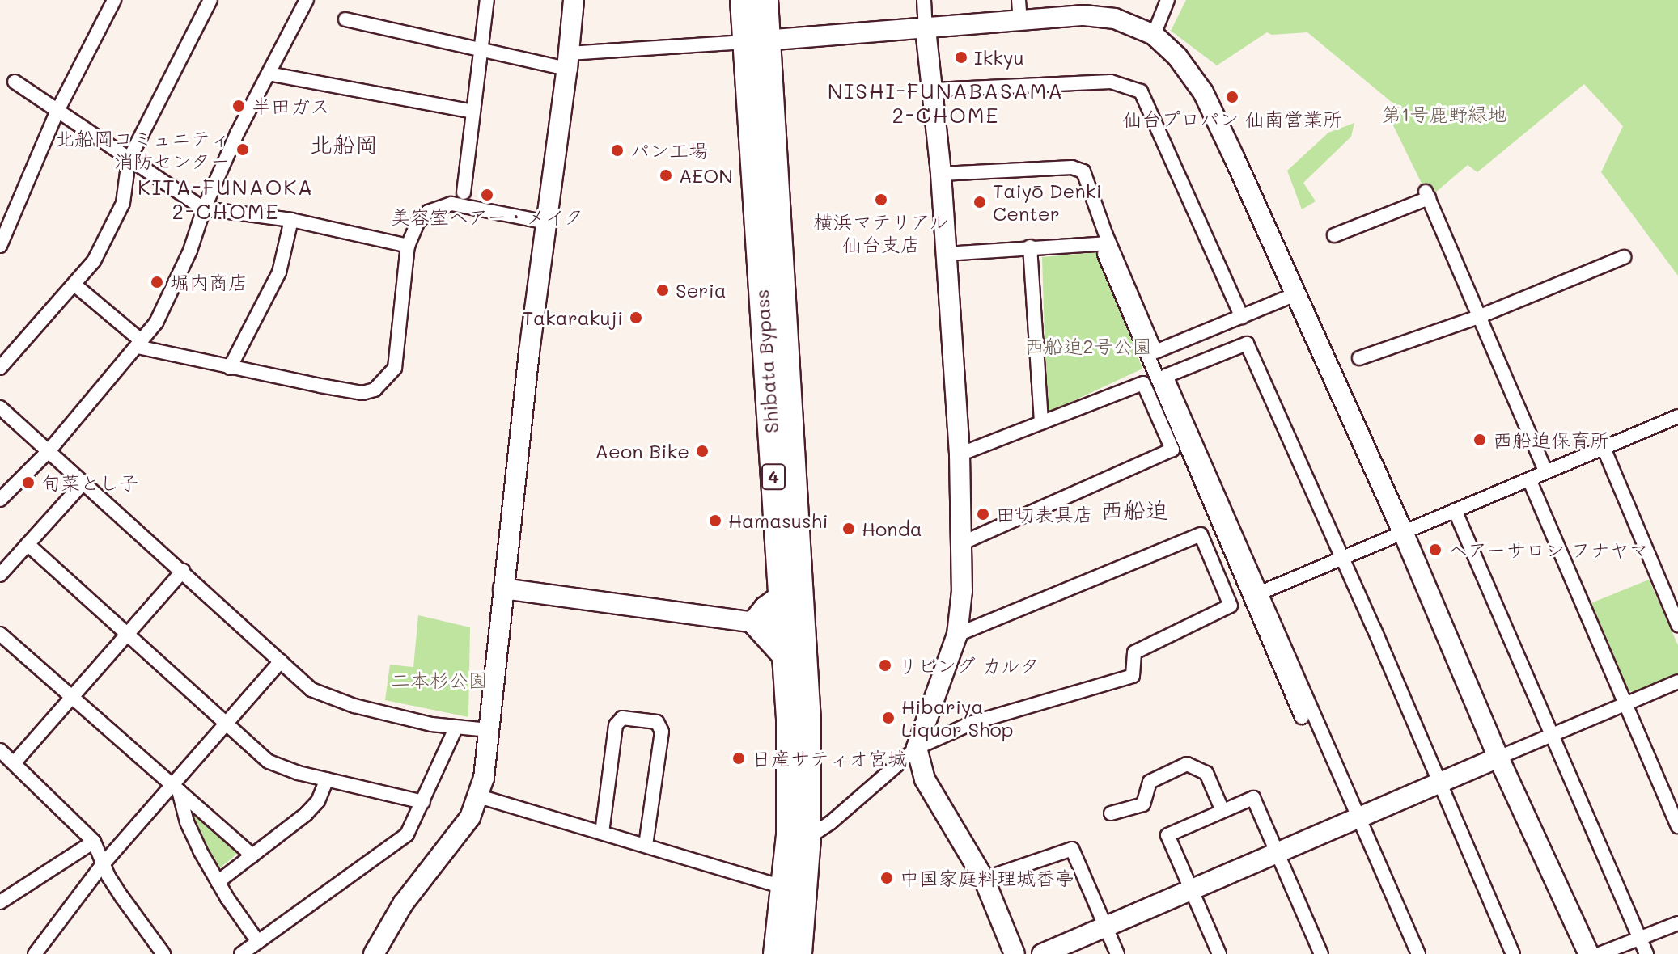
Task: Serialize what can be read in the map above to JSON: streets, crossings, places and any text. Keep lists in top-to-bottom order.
{
  "streets": {
    "highway": ["Shibata Bypass", "4"]
  },
  "districts": [
    "NISHI-FUNABASAMA 2-CHOME",
    "北船岡",
    "KITA-FUNAOKA 2-CHOME",
    "西船迫"
  ],
  "parks": ["第1号鹿野緑地", "西船迫2号公園", "二本杉公園"],
  "places": [
    "Ikkyu",
    "仙台プロパン 仙南営業所",
    "半田ガス",
    "北船岡コミュニティ 消防センター",
    "パン工場",
    "AEON",
    "美容室ヘアー・メイク",
    "横浜マテリアル 仙台支店",
    "Taiyō Denki Center",
    "堀内商店",
    "Seria",
    "Takarakuji",
    "西船迫保育所",
    "Aeon Bike",
    "旬菜とし子",
    "田切表具店",
    "Hamasushi",
    "Honda",
    "ヘアーサロン フナヤマ",
    "リビング カルタ",
    "Hibariya Liquor Shop",
    "日産サティオ宮城",
    "中国家庭料理城香亭"
  ]
}
